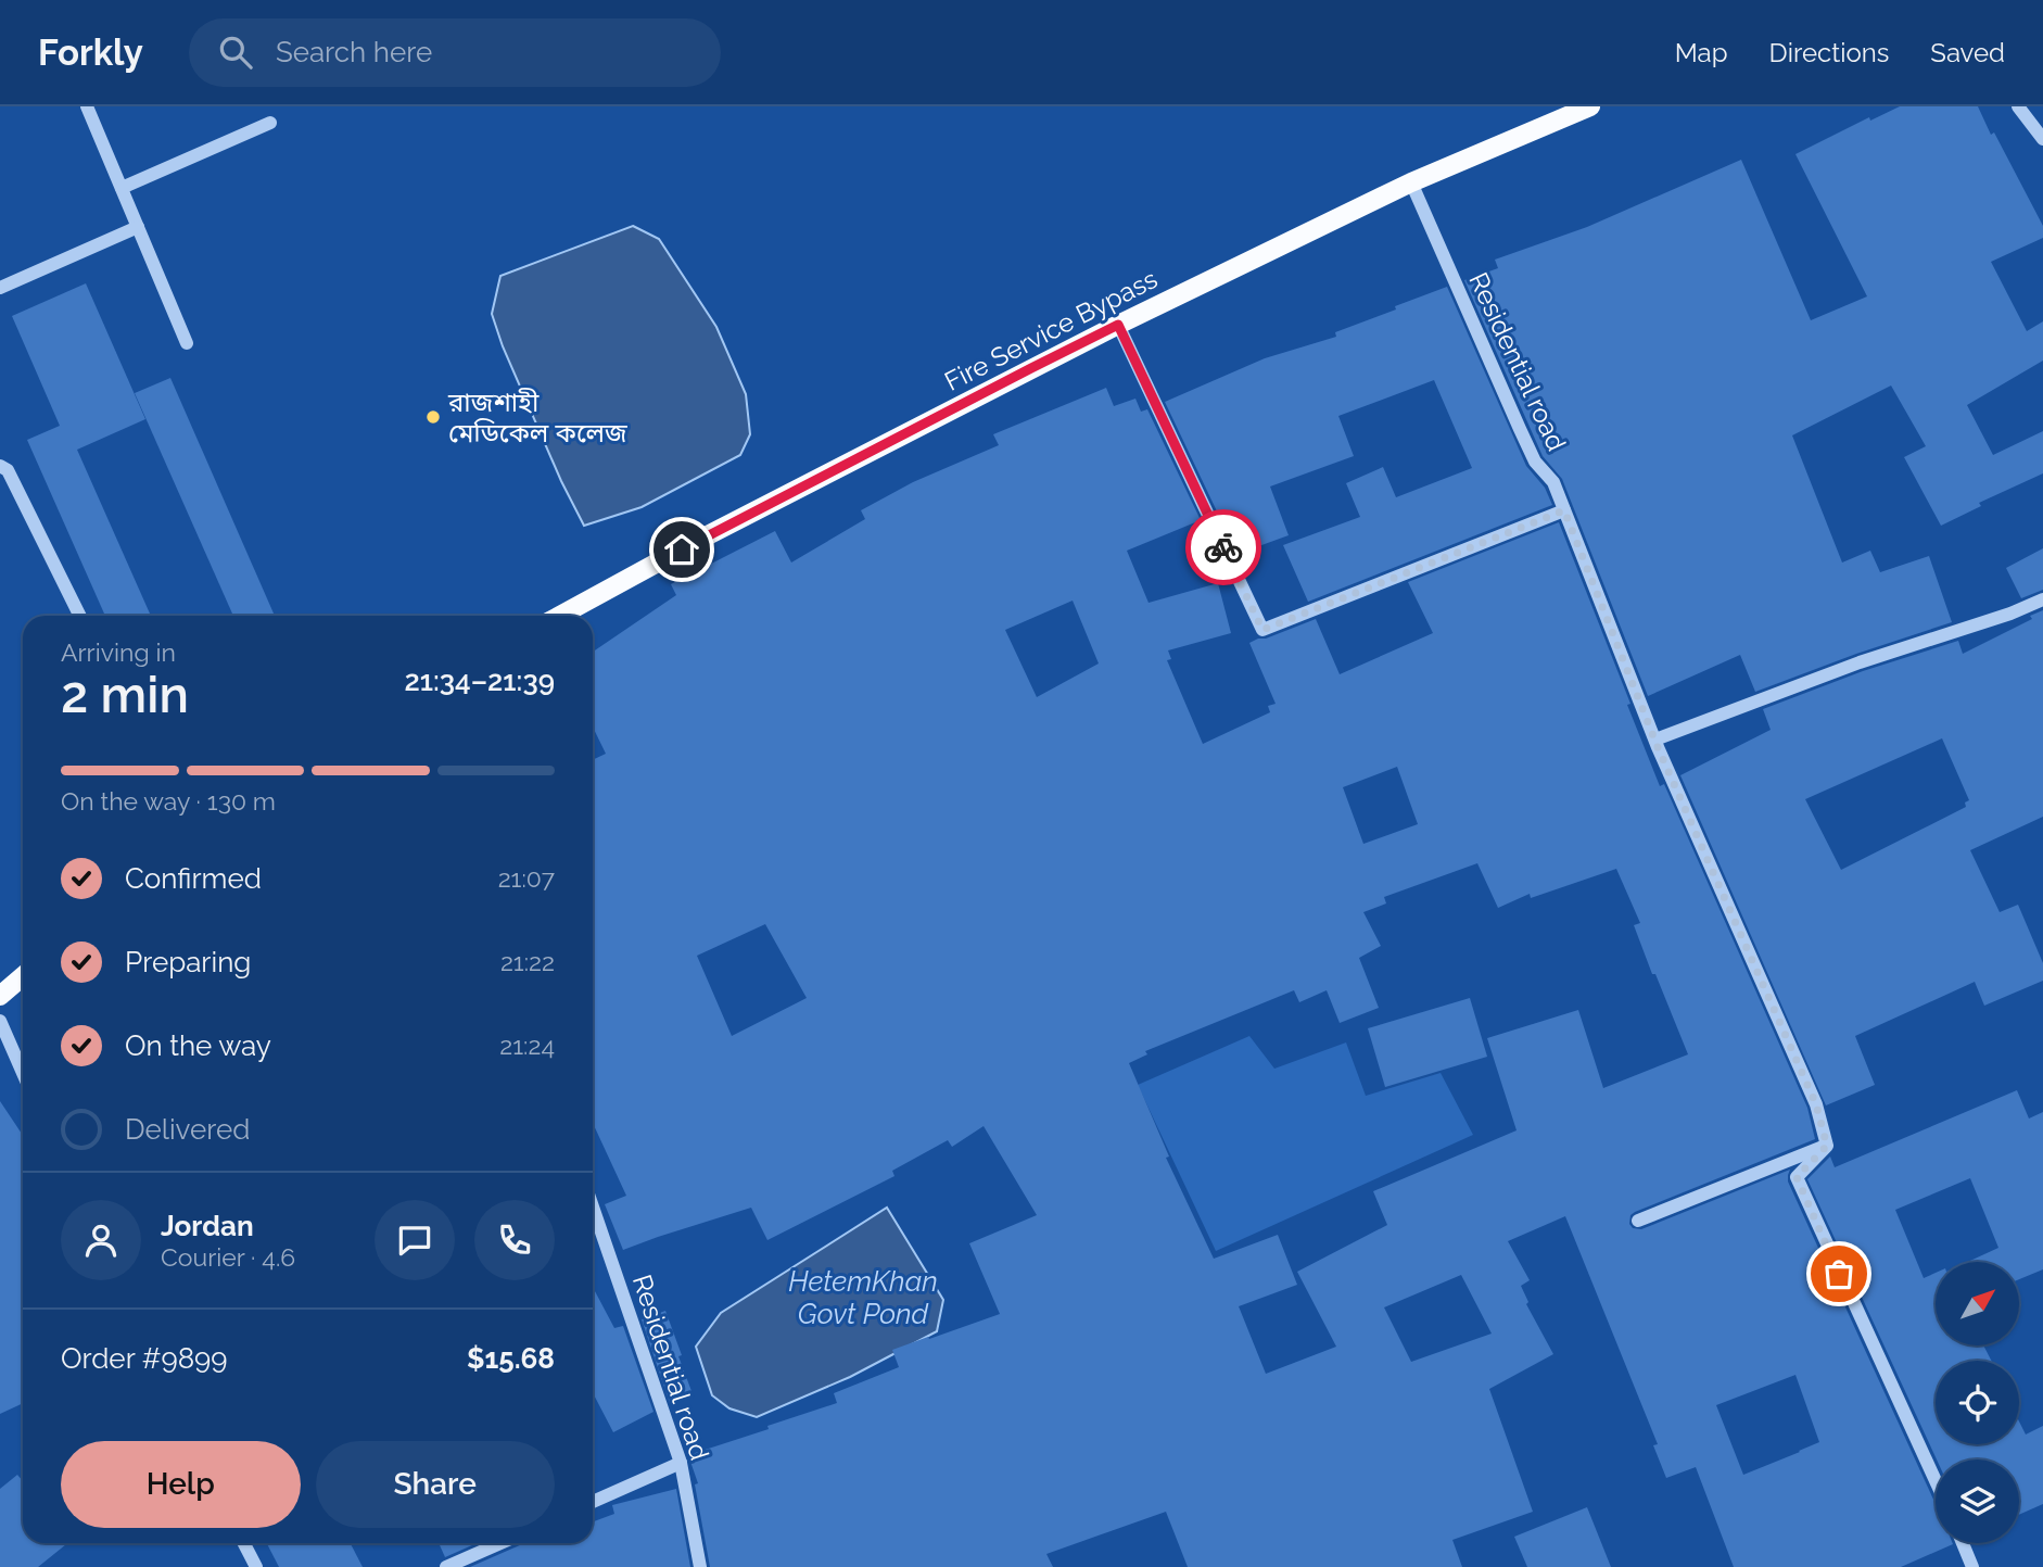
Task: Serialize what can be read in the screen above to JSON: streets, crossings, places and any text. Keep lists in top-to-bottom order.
{
  "streets": {
    "main road": ["Fire Service Bypass"],
    "street": ["Residential road"]
  },
  "crossings": [
    ["Fire Service Bypass", "Residential road"]
  ],
  "water": ["HetemKhan Govt Pond"],
  "places": ["রাজশাহী মেডিকেল কলেজ"],
  "north": "top right",
  "page": {
    "header": "Forkly",
    "search": "Search here",
    "nav": ["Map", "Directions", "Saved"],
    "heading": ["2 min", "Arriving in", "21:34–21:39"],
    "panel": [
      "Jordan",
      "Courier · 4.6",
      "Order #9899",
      "$15.68"
    ],
    "bar": "On the way · 130 m",
    "list": [
      ["Confirmed", "21:07"],
      ["Preparing", "21:22"],
      ["On the way", "21:24"],
      "Delivered"
    ],
    "buttons": ["Help", "Share"]
  }
}
